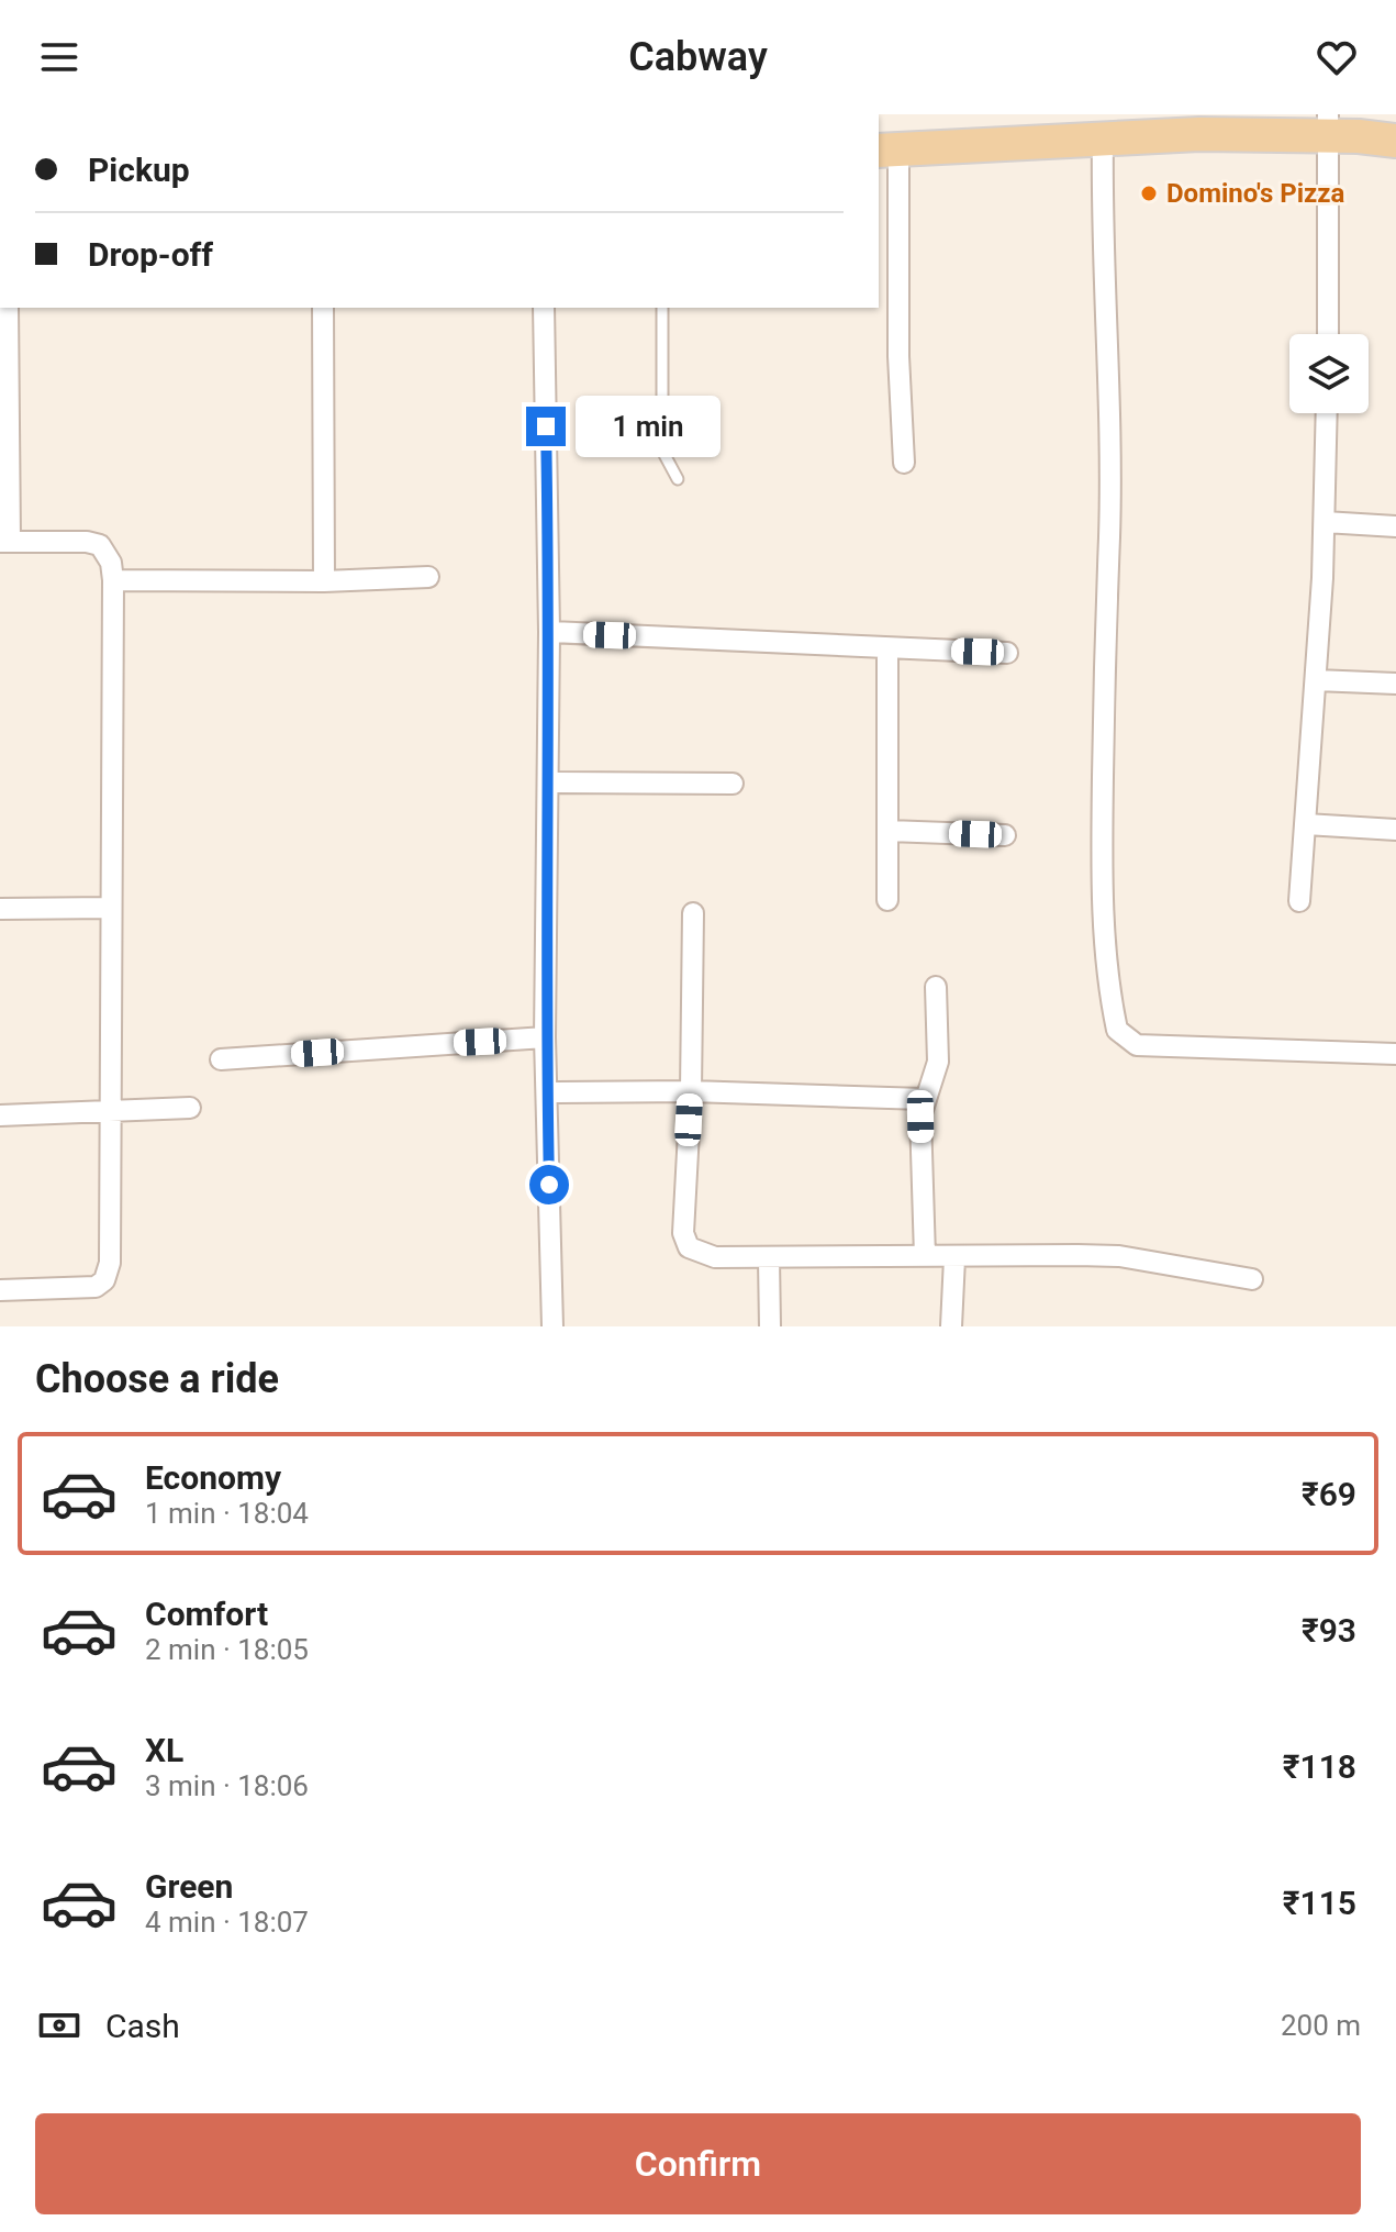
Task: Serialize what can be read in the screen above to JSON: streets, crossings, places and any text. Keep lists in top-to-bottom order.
{
  "places": ["Domino's Pizza"],
  "page": {
    "header": "Cabway",
    "banner": ["Pickup", "Drop-off"],
    "bubble": "1 min",
    "heading": "Choose a ride",
    "list": [
      {
        "name": "Economy",
        "note": "1 min · 18:04",
        "value": "₹69"
      },
      {
        "name": "Comfort",
        "note": "2 min · 18:05",
        "value": "₹93"
      },
      {
        "name": "XL",
        "note": "3 min · 18:06",
        "value": "₹118"
      },
      {
        "name": "Green",
        "note": "4 min · 18:07",
        "value": "₹115"
      }
    ],
    "pay": ["Cash", "200 m"],
    "buttons": "Confirm"
  }
}
